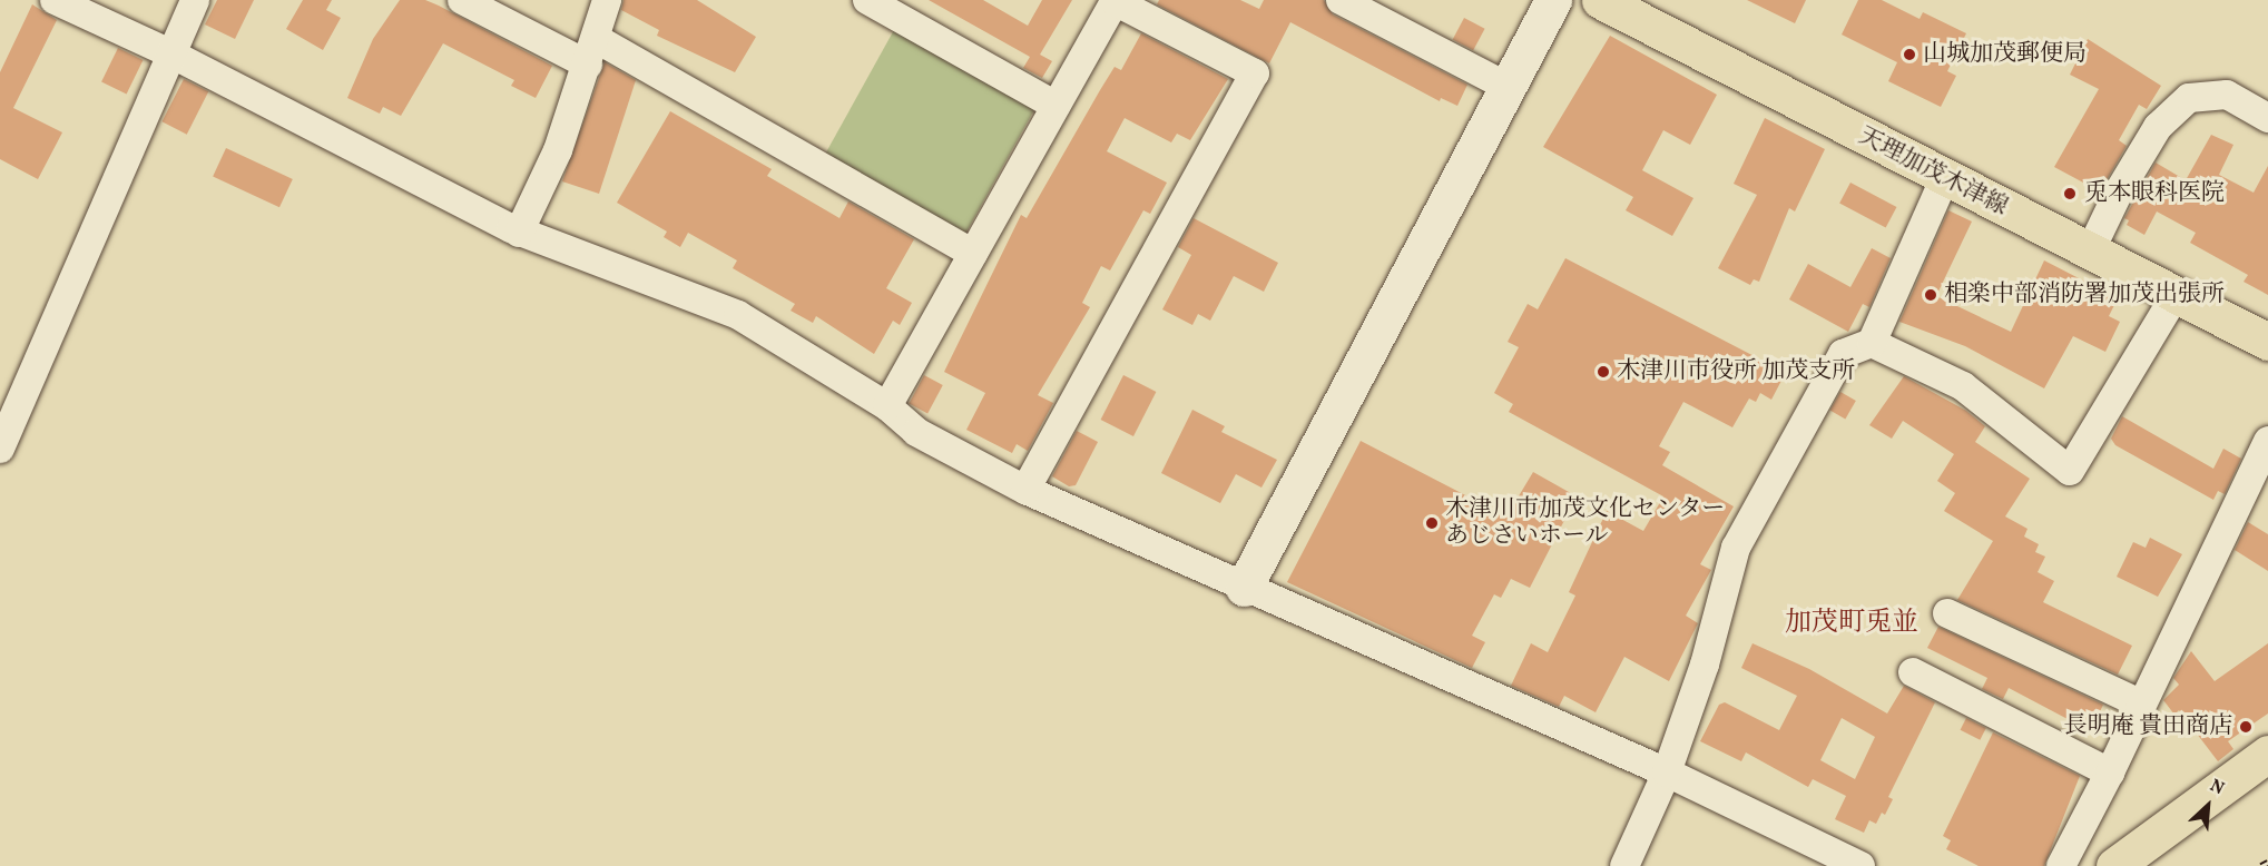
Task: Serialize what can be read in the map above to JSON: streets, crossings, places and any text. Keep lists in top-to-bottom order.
{
  "streets": {
    "main road": ["天理加茂木津線"]
  },
  "districts": ["加茂町兎並"],
  "places": [
    "山城加茂郵便局",
    "兎本眼科医院",
    "相楽中部消防署加茂出張所",
    "木津川市役所 加茂支所",
    "木津川市加茂文化センター あじさいホール",
    "長明庵 貴田商店"
  ],
  "north": "top right"
}
